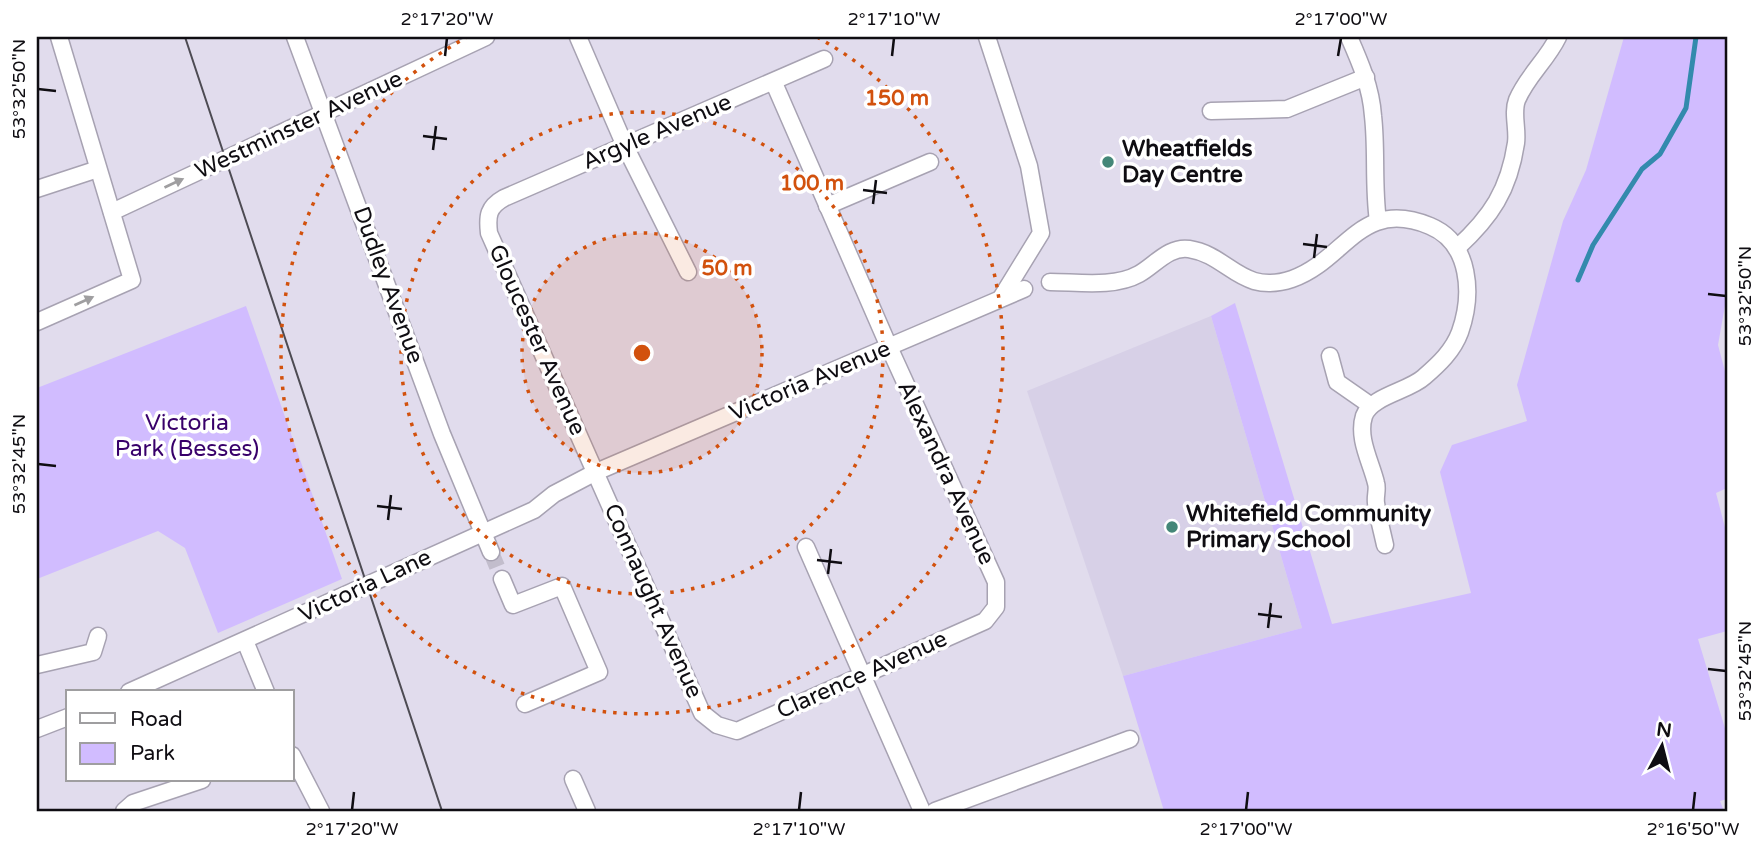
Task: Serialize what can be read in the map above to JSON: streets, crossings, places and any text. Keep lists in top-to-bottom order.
{
  "streets": {
    "street": [
      "Westminster Avenue",
      "Argyle Avenue",
      "Dudley Avenue",
      "Gloucester Avenue",
      "Victoria Avenue",
      "Alexandra Avenue",
      "Victoria Lane",
      "Connaught Avenue",
      "Clarence Avenue"
    ]
  },
  "crossings": [
    ["Westminster Avenue", "Dudley Avenue"],
    ["Argyle Avenue", "Gloucester Avenue"],
    ["Argyle Avenue", "Alexandra Avenue"],
    ["Dudley Avenue", "Victoria Lane"],
    ["Gloucester Avenue", "Victoria Avenue"],
    ["Gloucester Avenue", "Victoria Lane"],
    ["Gloucester Avenue", "Connaught Avenue"],
    ["Victoria Avenue", "Alexandra Avenue"],
    ["Victoria Avenue", "Victoria Lane"],
    ["Victoria Avenue", "Connaught Avenue"],
    ["Alexandra Avenue", "Clarence Avenue"],
    ["Victoria Lane", "Connaught Avenue"],
    ["Connaught Avenue", "Clarence Avenue"]
  ],
  "one_way": ["Westminster Avenue"],
  "parks": ["Victoria Park (Besses)"],
  "places": ["Wheatfields Day Centre", "Whitefield Community Primary School"],
  "legend": ["Road", "Park"],
  "north": "top",
  "coordinates": [
    "2°17'20\"W",
    "2°17'10\"W",
    "2°17'00\"W",
    "53°32'50\"N",
    "53°32'45\"N",
    "2°16'50\"W"
  ],
  "rings": ["150 m", "100 m", "50 m"]
}
